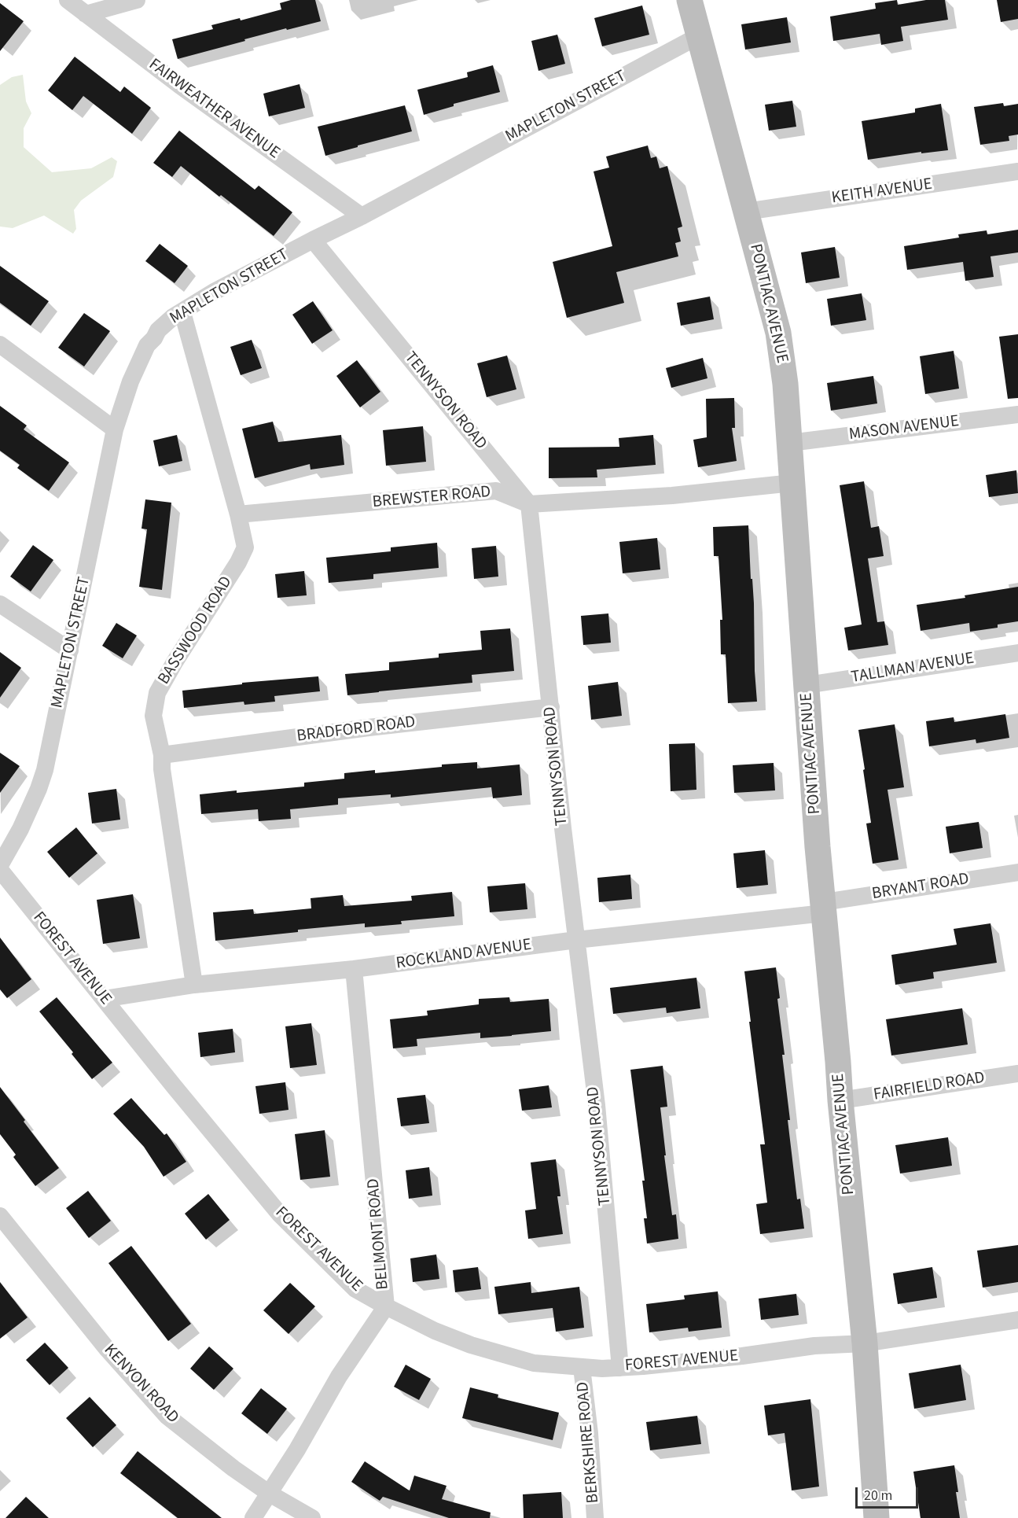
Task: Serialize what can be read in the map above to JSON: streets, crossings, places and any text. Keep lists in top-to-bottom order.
{
  "streets": {
    "main road": ["PONTIAC AVENUE"],
    "street": [
      "MAPLETON STREET",
      "FAIRWEATHER AVENUE",
      "KEITH AVENUE",
      "TENNYSON ROAD",
      "MASON AVENUE",
      "BREWSTER ROAD",
      "BASSWOOD ROAD",
      "TALLMAN AVENUE",
      "BRADFORD ROAD",
      "BRYANT ROAD",
      "ROCKLAND AVENUE",
      "FOREST AVENUE",
      "FAIRFIELD ROAD",
      "BELMONT ROAD",
      "KENYON ROAD",
      "BERKSHIRE ROAD"
    ]
  },
  "crossings": [
    ["MAPLETON STREET", "FAIRWEATHER AVENUE"],
    ["MAPLETON STREET", "PONTIAC AVENUE"],
    ["MAPLETON STREET", "TENNYSON ROAD"],
    ["MAPLETON STREET", "BASSWOOD ROAD"],
    ["KEITH AVENUE", "PONTIAC AVENUE"],
    ["PONTIAC AVENUE", "MASON AVENUE"],
    ["PONTIAC AVENUE", "BREWSTER ROAD"],
    ["PONTIAC AVENUE", "TALLMAN AVENUE"],
    ["PONTIAC AVENUE", "BRYANT ROAD"],
    ["PONTIAC AVENUE", "ROCKLAND AVENUE"],
    ["PONTIAC AVENUE", "FOREST AVENUE"],
    ["PONTIAC AVENUE", "FAIRFIELD ROAD"],
    ["TENNYSON ROAD", "BREWSTER ROAD"],
    ["TENNYSON ROAD", "BRADFORD ROAD"],
    ["TENNYSON ROAD", "ROCKLAND AVENUE"],
    ["TENNYSON ROAD", "FOREST AVENUE"],
    ["BREWSTER ROAD", "BASSWOOD ROAD"],
    ["BASSWOOD ROAD", "BRADFORD ROAD"],
    ["BASSWOOD ROAD", "ROCKLAND AVENUE"],
    ["BRYANT ROAD", "ROCKLAND AVENUE"],
    ["ROCKLAND AVENUE", "FOREST AVENUE"],
    ["ROCKLAND AVENUE", "BELMONT ROAD"],
    ["FOREST AVENUE", "BELMONT ROAD"],
    ["FOREST AVENUE", "BERKSHIRE ROAD"],
    ["BELMONT ROAD", "KENYON ROAD"]
  ],
  "scale_bar": "20 m"
}
